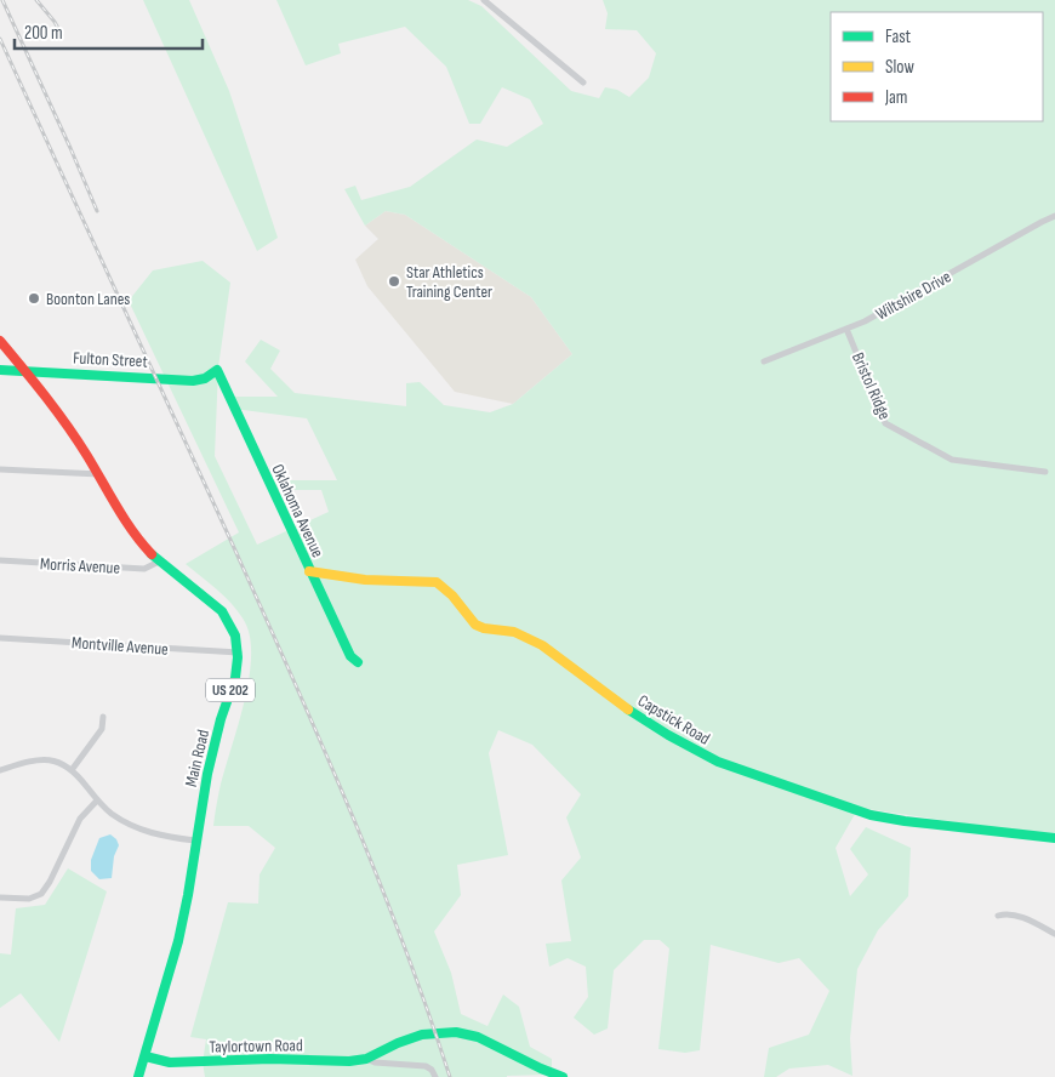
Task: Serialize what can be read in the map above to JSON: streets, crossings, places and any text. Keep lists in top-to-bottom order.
{
  "streets": {
    "street": [
      "Wiltshire Drive",
      "Fulton Street",
      "Bristol Ridge",
      "Oklahoma Avenue",
      "Morris Avenue",
      "Montville Avenue",
      "US 202",
      "Capstick Road",
      "Main Road",
      "Taylortown Road"
    ]
  },
  "crossings": [
    ["Wiltshire Drive", "Bristol Ridge"],
    ["Fulton Street", "Oklahoma Avenue"],
    ["Oklahoma Avenue", "Capstick Road"],
    ["Montville Avenue", "Main Road"],
    ["Main Road", "Taylortown Road"]
  ],
  "places": ["Star Athletics Training Center", "Boonton Lanes"],
  "legend": ["Fast", "Slow", "Jam"],
  "scale_bar": "200 m"
}
